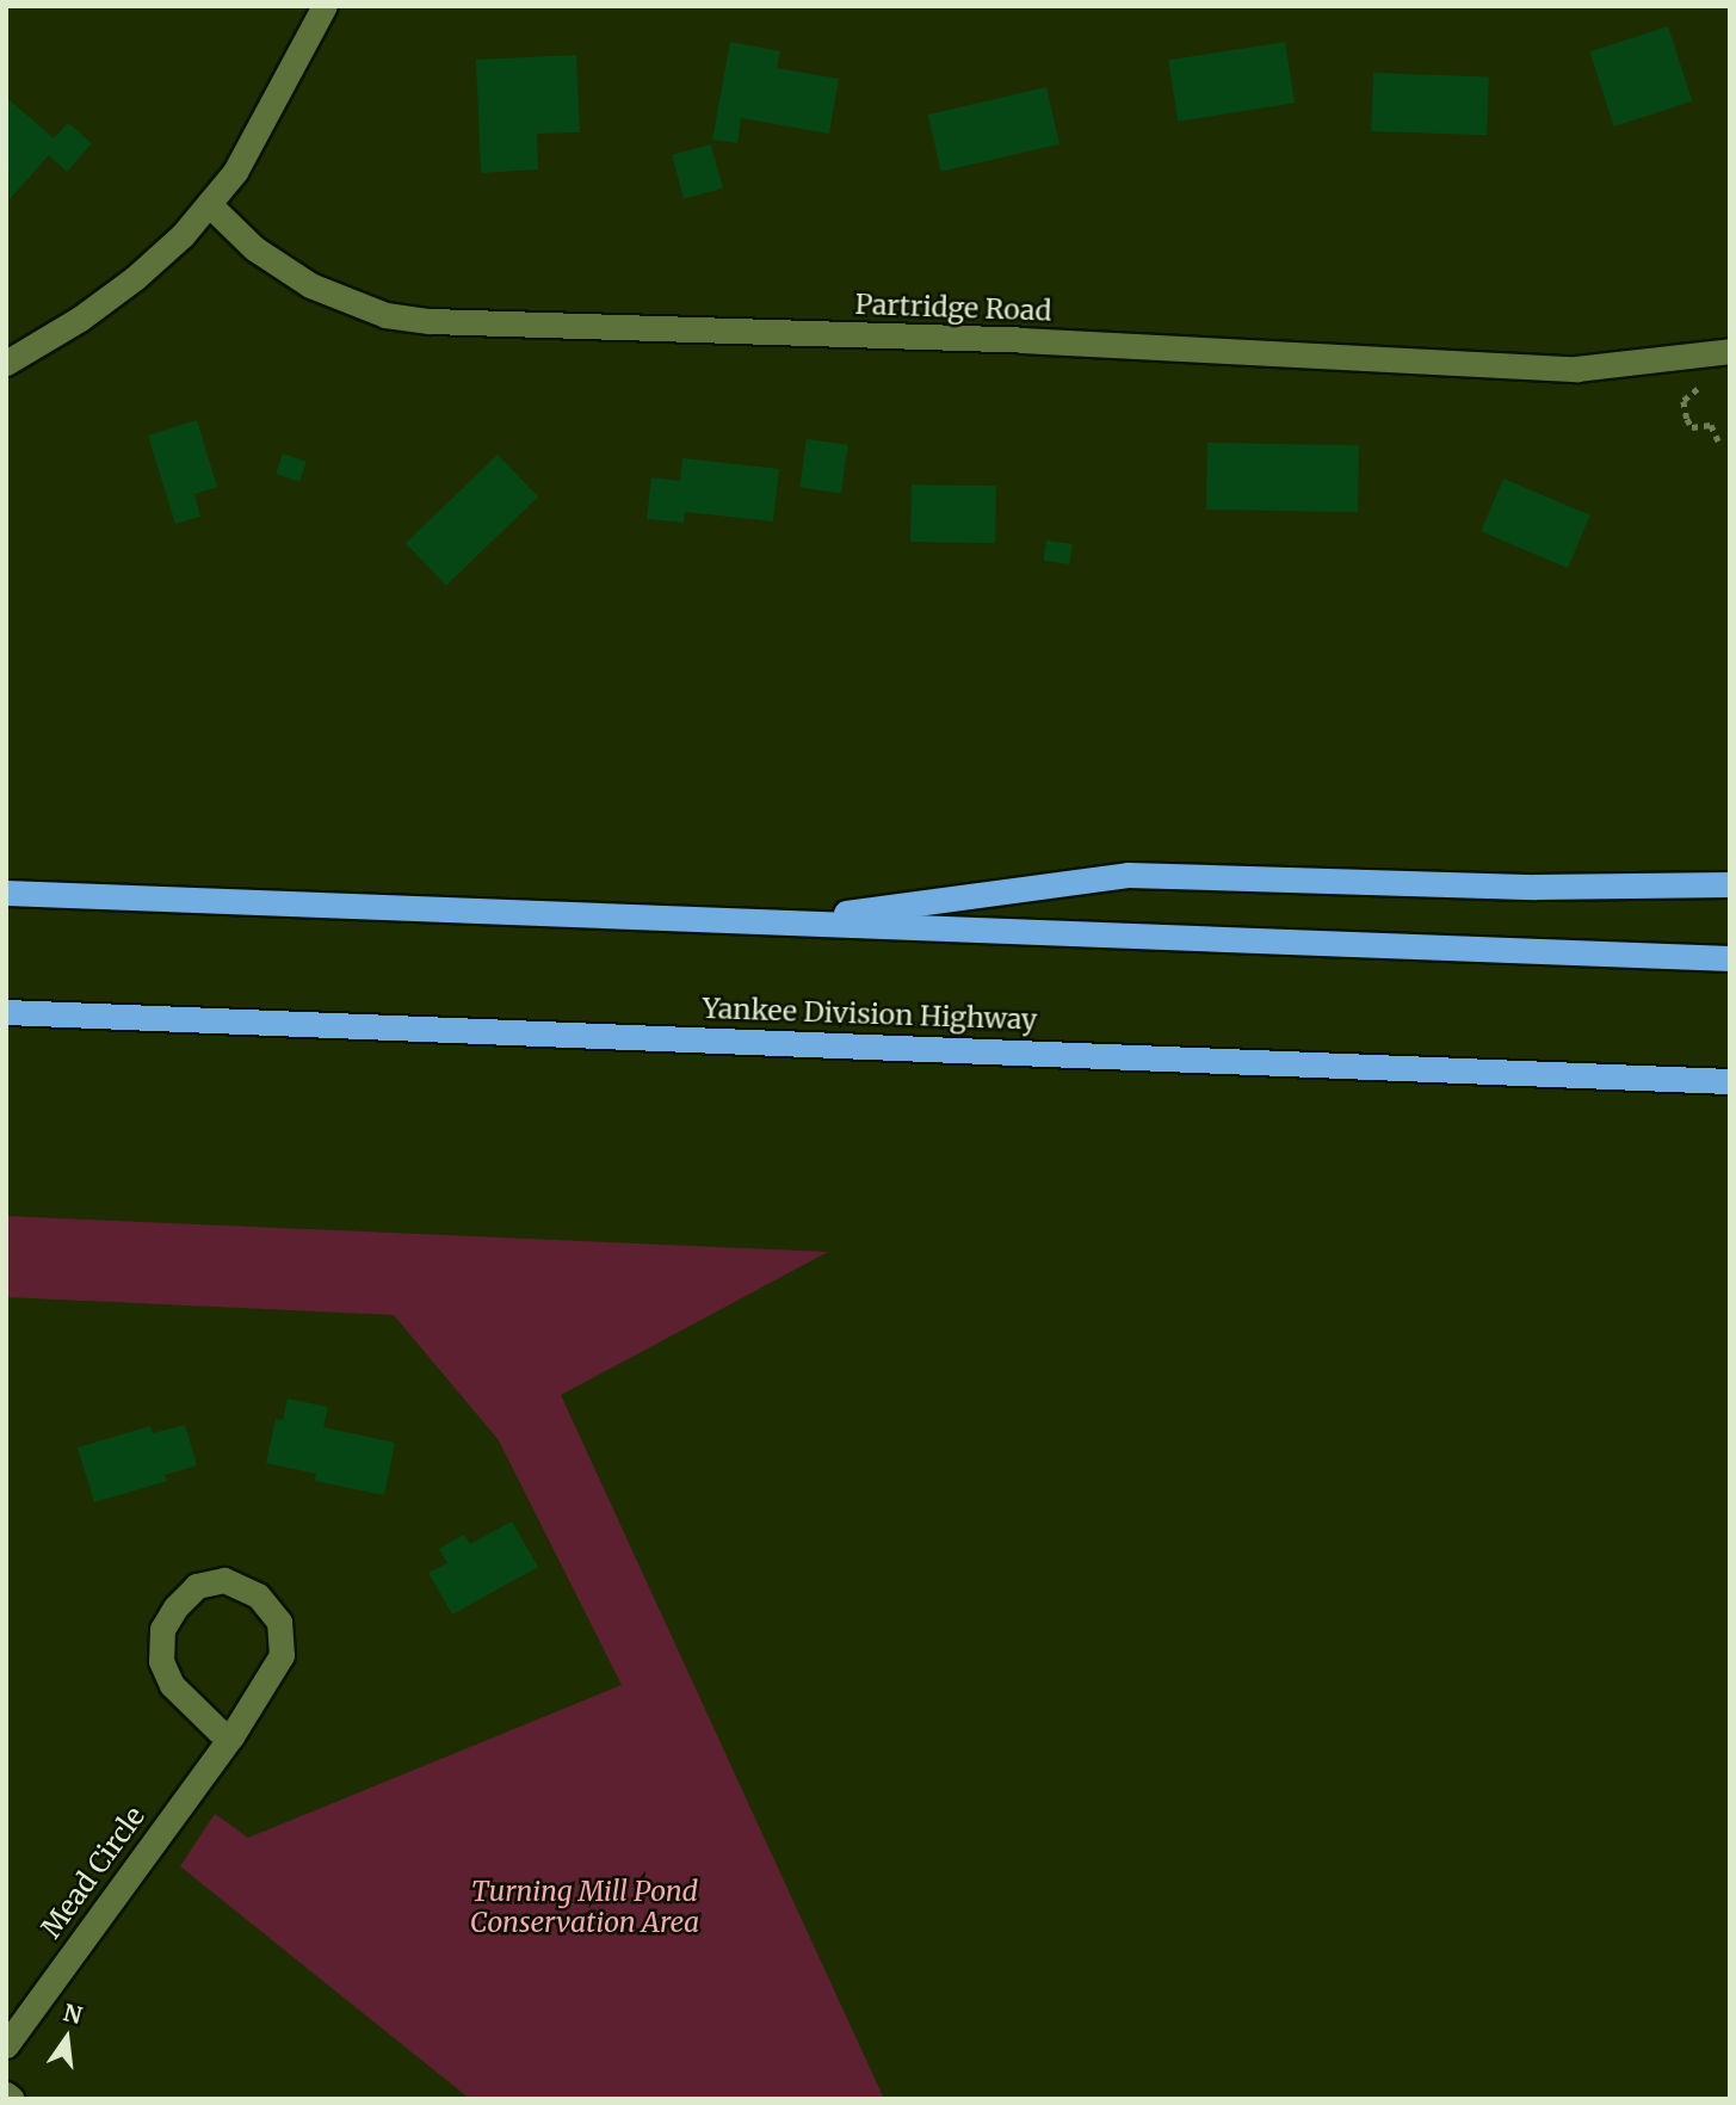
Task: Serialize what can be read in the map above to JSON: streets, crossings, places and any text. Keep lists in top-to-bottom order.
{
  "streets": {
    "highway": ["Yankee Division Highway"],
    "street": ["Partridge Road", "Mead Circle"]
  },
  "parks": ["Turning Mill Pond Conservation Area"],
  "north": "top"
}
